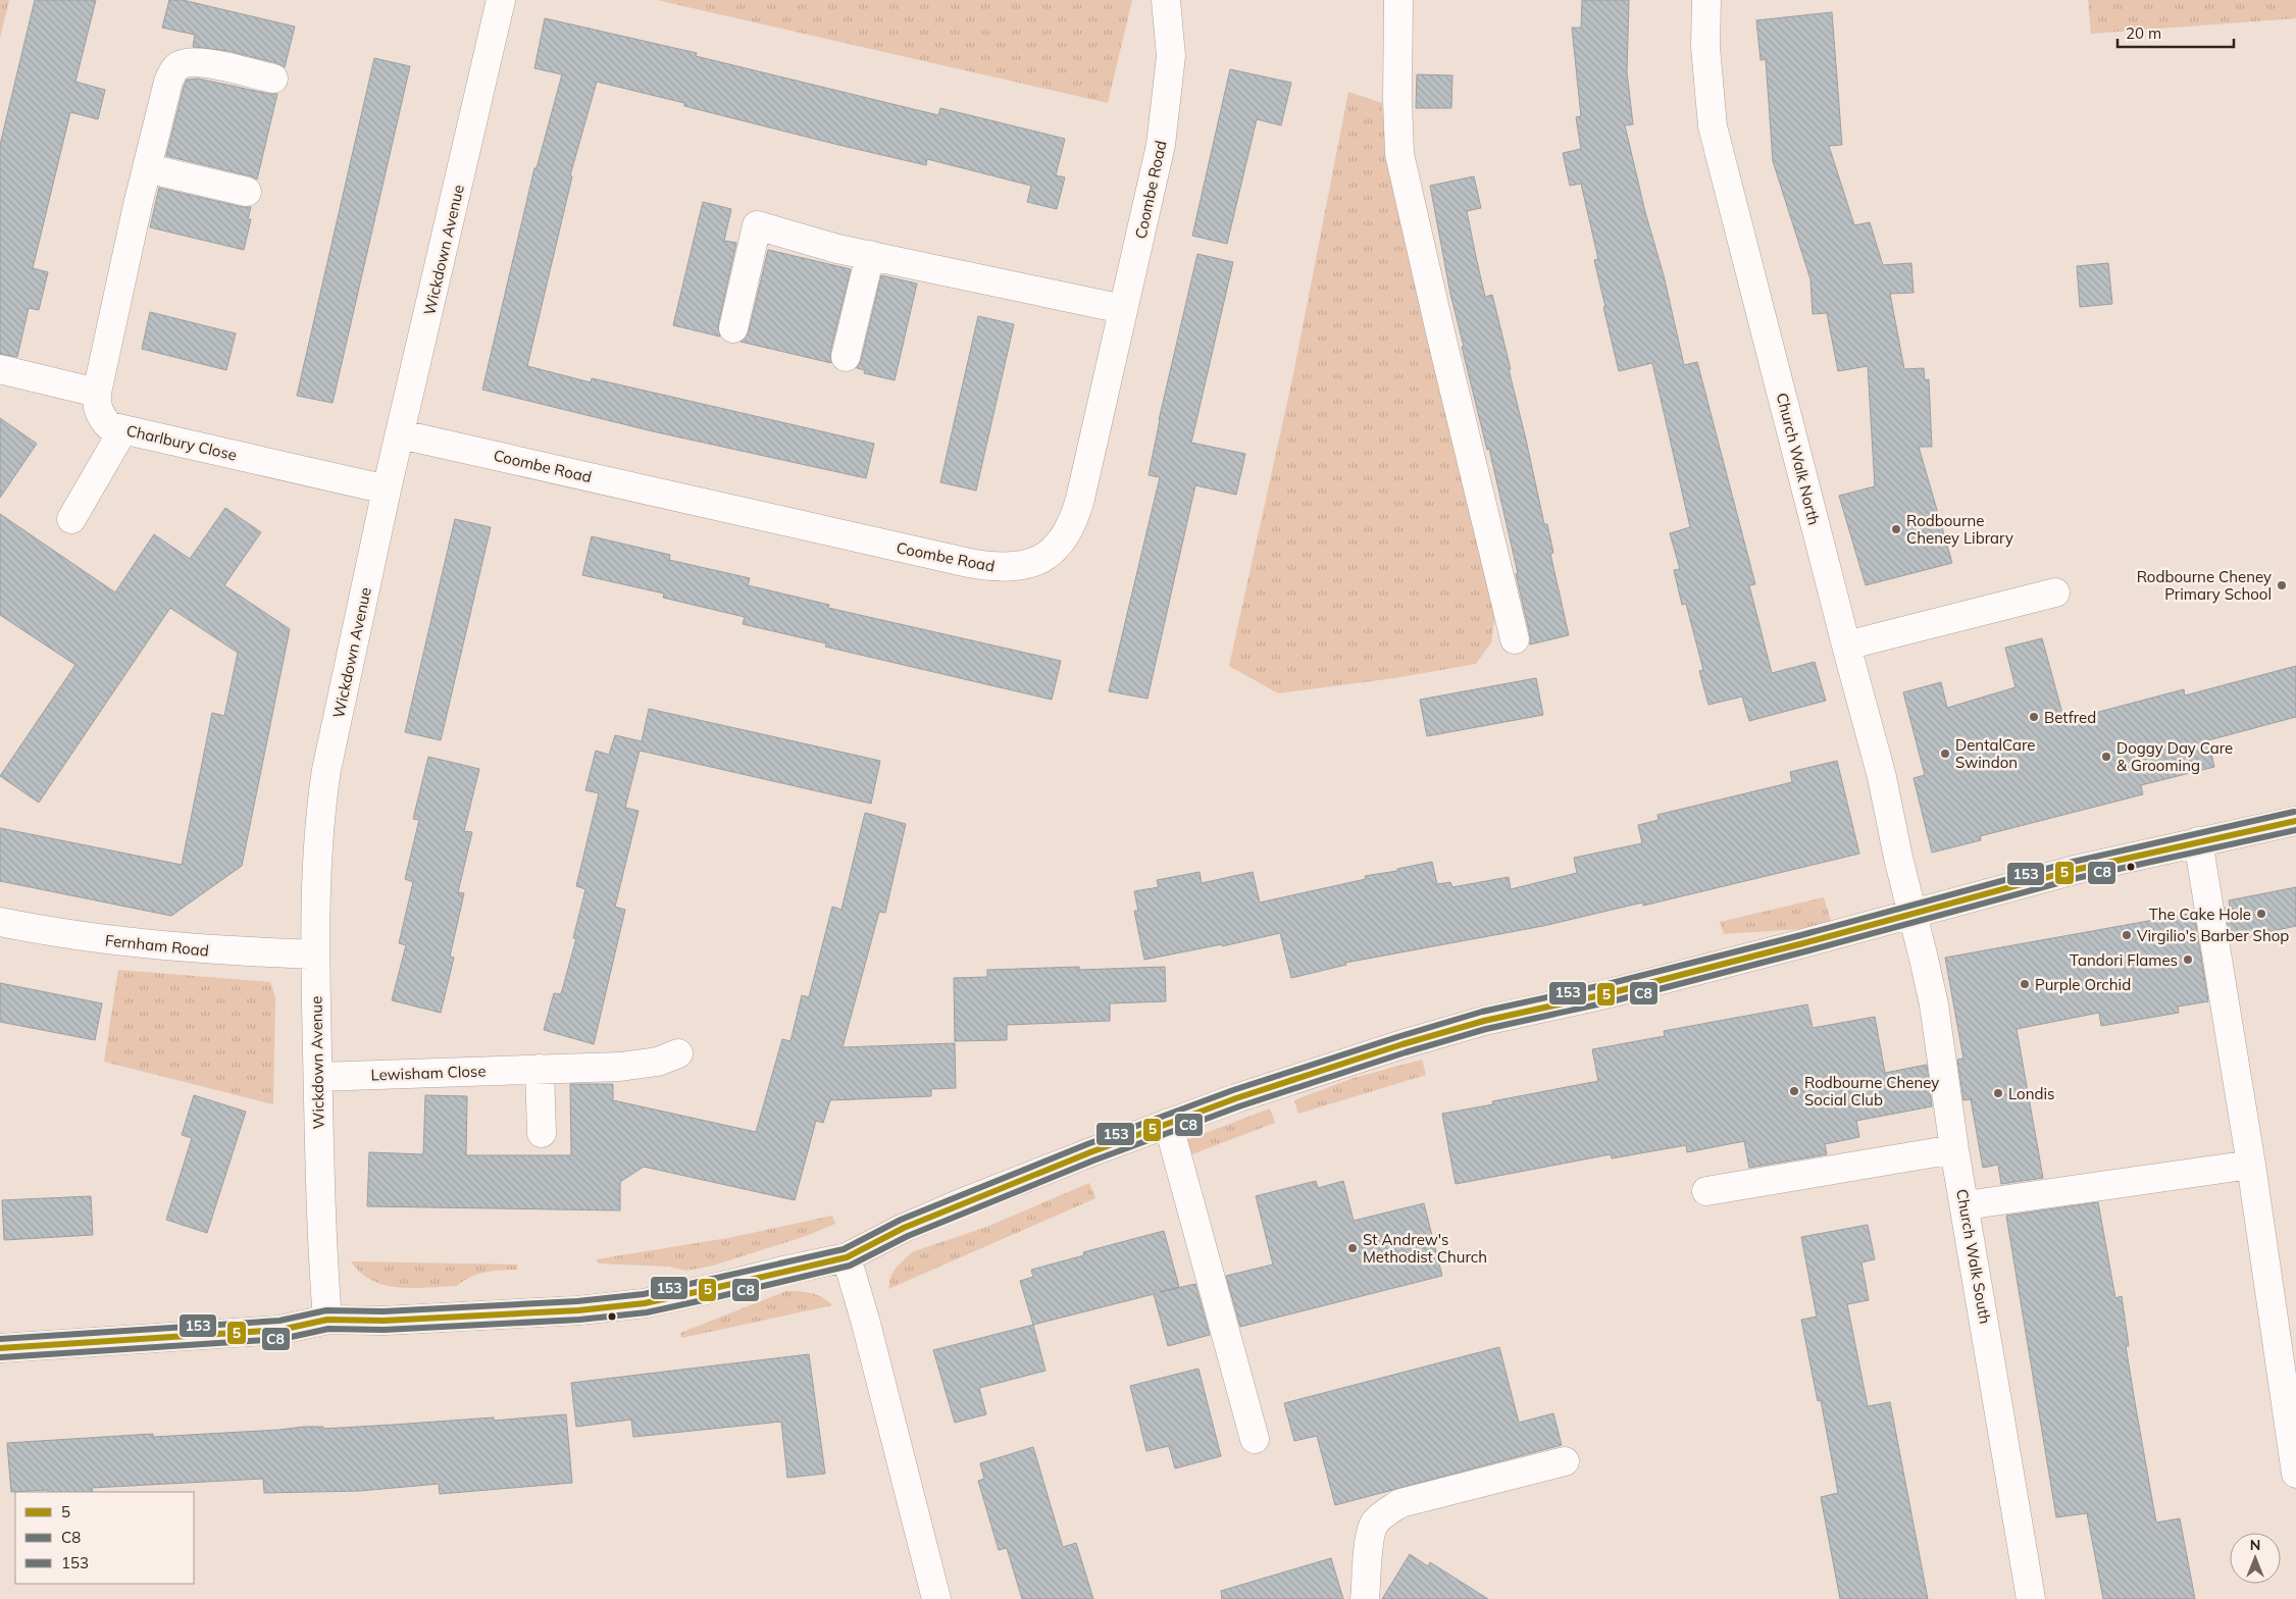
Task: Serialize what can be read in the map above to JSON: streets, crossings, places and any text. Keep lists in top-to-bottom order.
{
  "streets": {
    "street": [
      "Coombe Road",
      "Wickdown Avenue",
      "Charlbury Close",
      "Church Walk North",
      "Fernham Road",
      "Lewisham Close",
      "Church Walk South"
    ]
  },
  "crossings": [
    ["Coombe Road", "Wickdown Avenue"],
    ["Wickdown Avenue", "Charlbury Close"],
    ["Wickdown Avenue", "Fernham Road"],
    ["Wickdown Avenue", "Lewisham Close"],
    ["Church Walk North", "Church Walk South"]
  ],
  "places": [
    "Rodbourne Cheney Library",
    "Rodbourne Cheney Primary School",
    "Betfred",
    "DentalCare Swindon",
    "Doggy Day Care & Grooming",
    "The Cake Hole",
    "Virgilio's Barber Shop",
    "Tandori Flames",
    "Purple Orchid",
    "Rodbourne Cheney Social Club",
    "Londis",
    "St Andrew's Methodist Church"
  ],
  "lines": ["transit line 153", "transit line 5", "transit line C8"],
  "legend": ["5", "C8", "153"],
  "scale_bar": "20 m",
  "north": "top"
}
